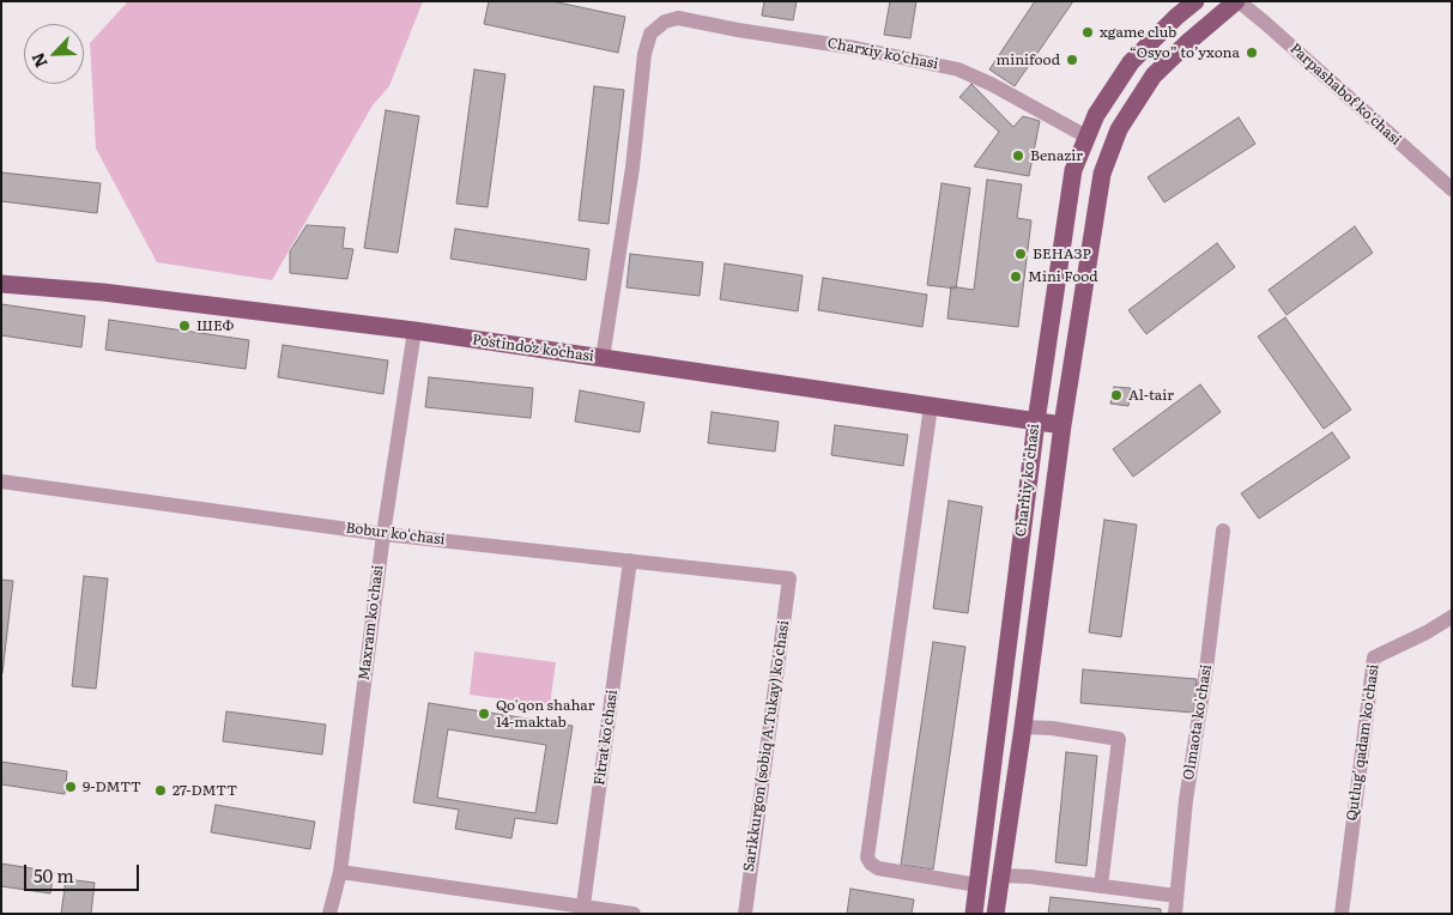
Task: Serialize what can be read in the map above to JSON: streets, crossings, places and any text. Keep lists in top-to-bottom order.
{
  "streets": {
    "main road": ["Poʻstindoʻz koʻchasi", "Charhiy ko'chasi"],
    "street": [
      "Charxiy ko'chasi",
      "Parpashabof ko'chasi",
      "Bobur ko'chasi",
      "Maxram ko'chasi",
      "Olmaota ko'chasi",
      "Fitrat ko'chasi",
      "Qutlug' qadam ko'chasi",
      "Sarikkurgon (sobiq A.Tukay) ko'chasi"
    ]
  },
  "crossings": [
    ["Charxiy ko'chasi", "Poʻstindoʻz koʻchasi"],
    ["Charxiy ko'chasi", "Charhiy ko'chasi"],
    ["Parpashabof ko'chasi", "Charhiy ko'chasi"],
    ["Poʻstindoʻz koʻchasi", "Charhiy ko'chasi"],
    ["Poʻstindoʻz koʻchasi", "Maxram ko'chasi"],
    ["Bobur ko'chasi", "Maxram ko'chasi"],
    ["Bobur ko'chasi", "Fitrat ko'chasi"],
    ["Bobur ko'chasi", "Sarikkurgon (sobiq A.Tukay) ko'chasi"]
  ],
  "places": [
    "xgame club",
    "“Osyo” to’yxona",
    "minifood",
    "Benazir",
    "БЕНАЗР",
    "Mini Food",
    "ШЕФ",
    "Al-tair",
    "Qo'qon shahar 14-maktab",
    "9-DMTT",
    "27-DMTT"
  ],
  "scale_bar": "50 m",
  "north": "bottom left"
}
